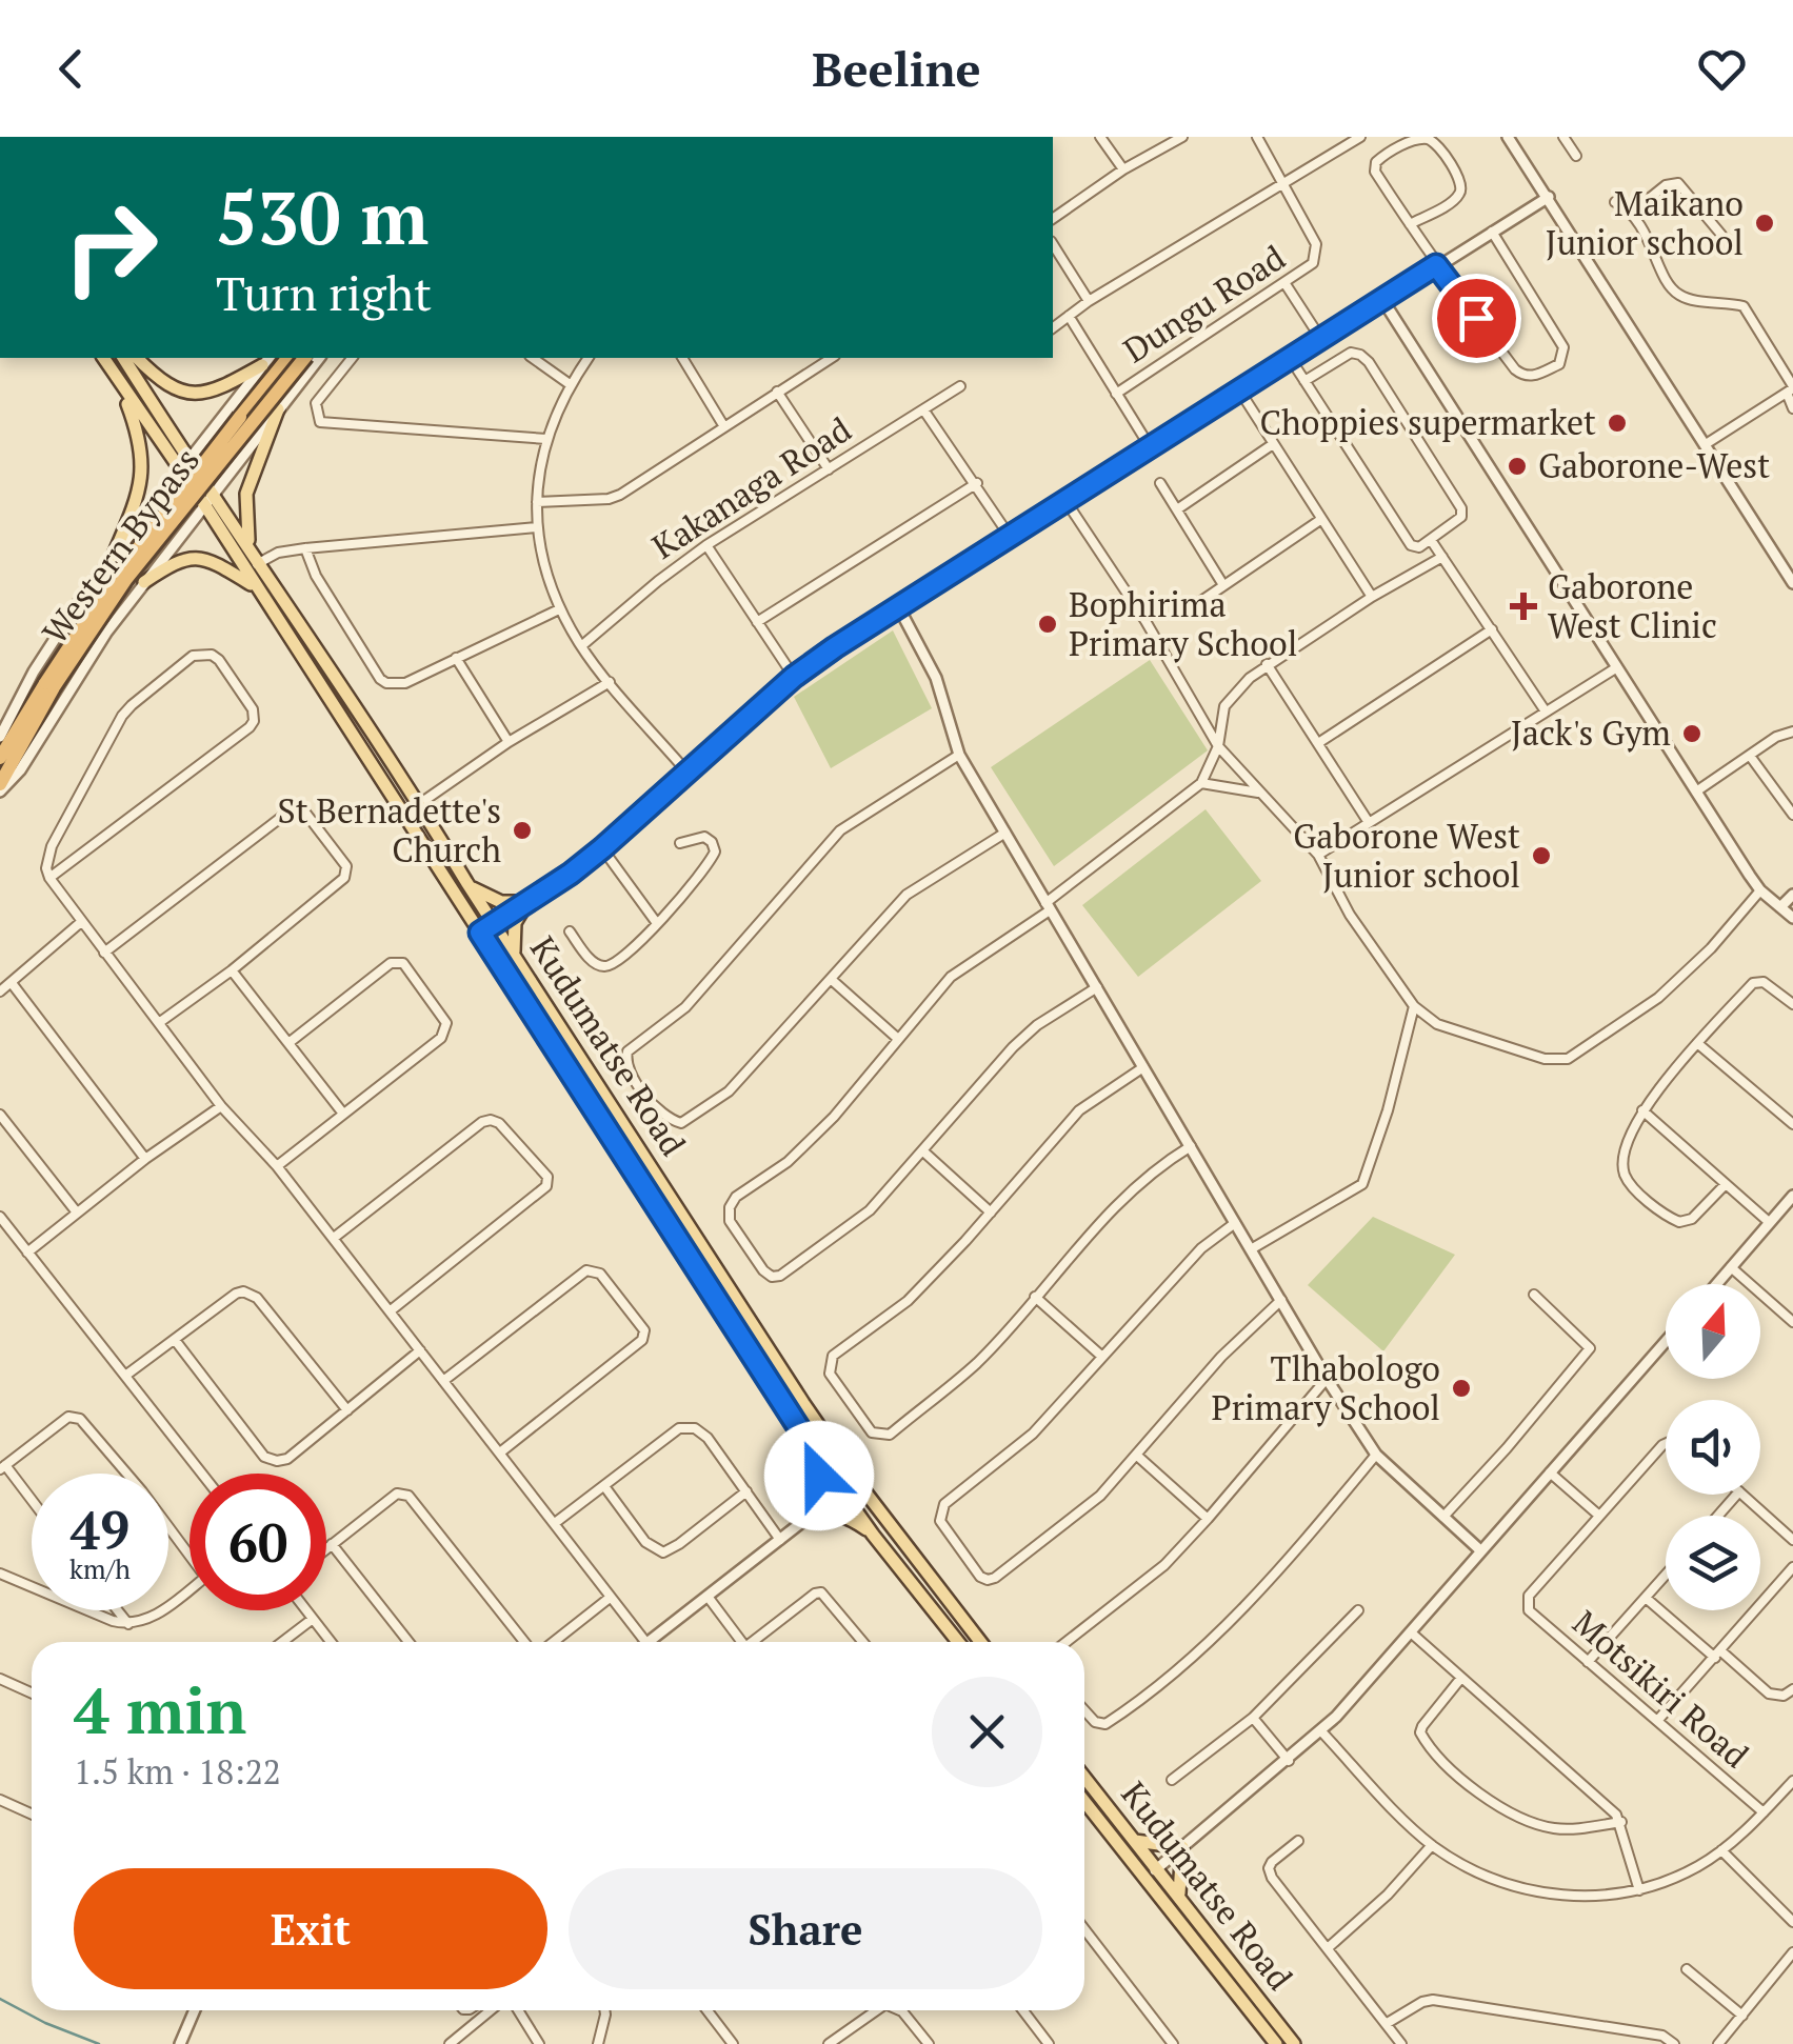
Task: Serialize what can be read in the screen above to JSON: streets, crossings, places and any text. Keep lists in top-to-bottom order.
{
  "streets": {
    "highway": ["Western Bypass"],
    "main road": ["Kudumatse Road"],
    "street": ["Dungu Road", "Kakanaga Road", "Motsikiri Road"]
  },
  "places": {
    "other": [
      "Maikano Junior school",
      "Choppies supermarket",
      "Gaborone-West",
      "Bophirima Primary School",
      "Jack's Gym",
      "St Bernadette's Church",
      "Gaborone West Junior school",
      "Tlhabologo Primary School"
    ],
    "health": ["Gaborone West Clinic"]
  },
  "north": "top",
  "page": {
    "header": "Beeline",
    "turn": ["530 m", "Turn right"],
    "speed": "49 km/h",
    "limit": "60",
    "heading": ["4 min", "1.5 km · 18:22"],
    "buttons": ["Exit", "Share"]
  }
}
